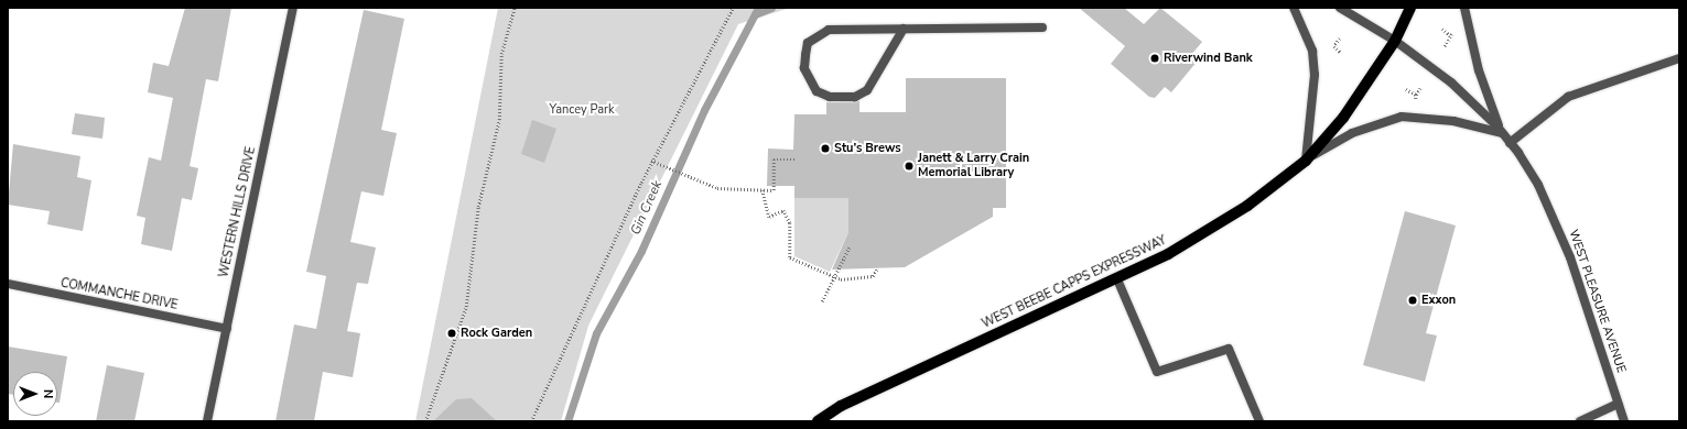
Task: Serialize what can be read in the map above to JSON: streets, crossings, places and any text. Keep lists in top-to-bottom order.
{
  "streets": {
    "main road": ["WEST BEEBE CAPPS EXPRESSWAY"],
    "street": ["WESTERN HILLS DRIVE", "COMMANCHE DRIVE", "WEST PLEASURE AVENUE"]
  },
  "crossings": [
    ["WESTERN HILLS DRIVE", "COMMANCHE DRIVE"],
    ["WEST BEEBE CAPPS EXPRESSWAY", "WEST PLEASURE AVENUE"]
  ],
  "water": ["Gin Creek"],
  "parks": ["Yancey Park"],
  "places": [
    "Riverwind Bank",
    "Stu’s Brews",
    "Janett & Larry Crain Memorial Library",
    "Exxon",
    "Rock Garden"
  ],
  "north": "right"
}
